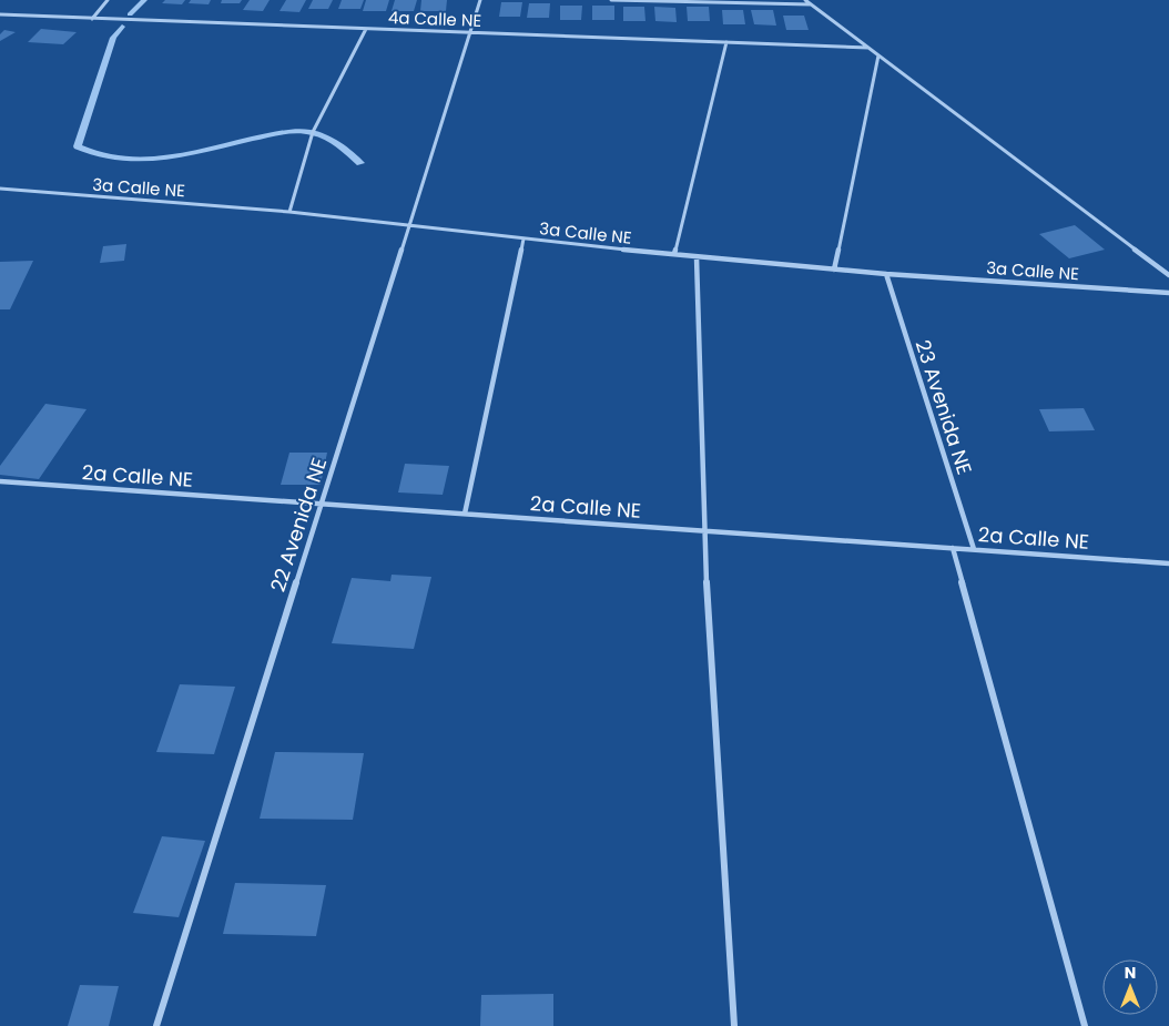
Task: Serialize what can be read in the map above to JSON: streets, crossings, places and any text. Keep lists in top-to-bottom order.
{
  "streets": {
    "street": [
      "4a Calle NE",
      "3a Calle NE",
      "23 Avenida NE",
      "2a Calle NE",
      "22 Avenida NE"
    ]
  },
  "crossings": [
    ["4a Calle NE", "22 Avenida NE"],
    ["3a Calle NE", "23 Avenida NE"],
    ["3a Calle NE", "22 Avenida NE"],
    ["23 Avenida NE", "2a Calle NE"],
    ["2a Calle NE", "22 Avenida NE"]
  ],
  "north": "top"
}
